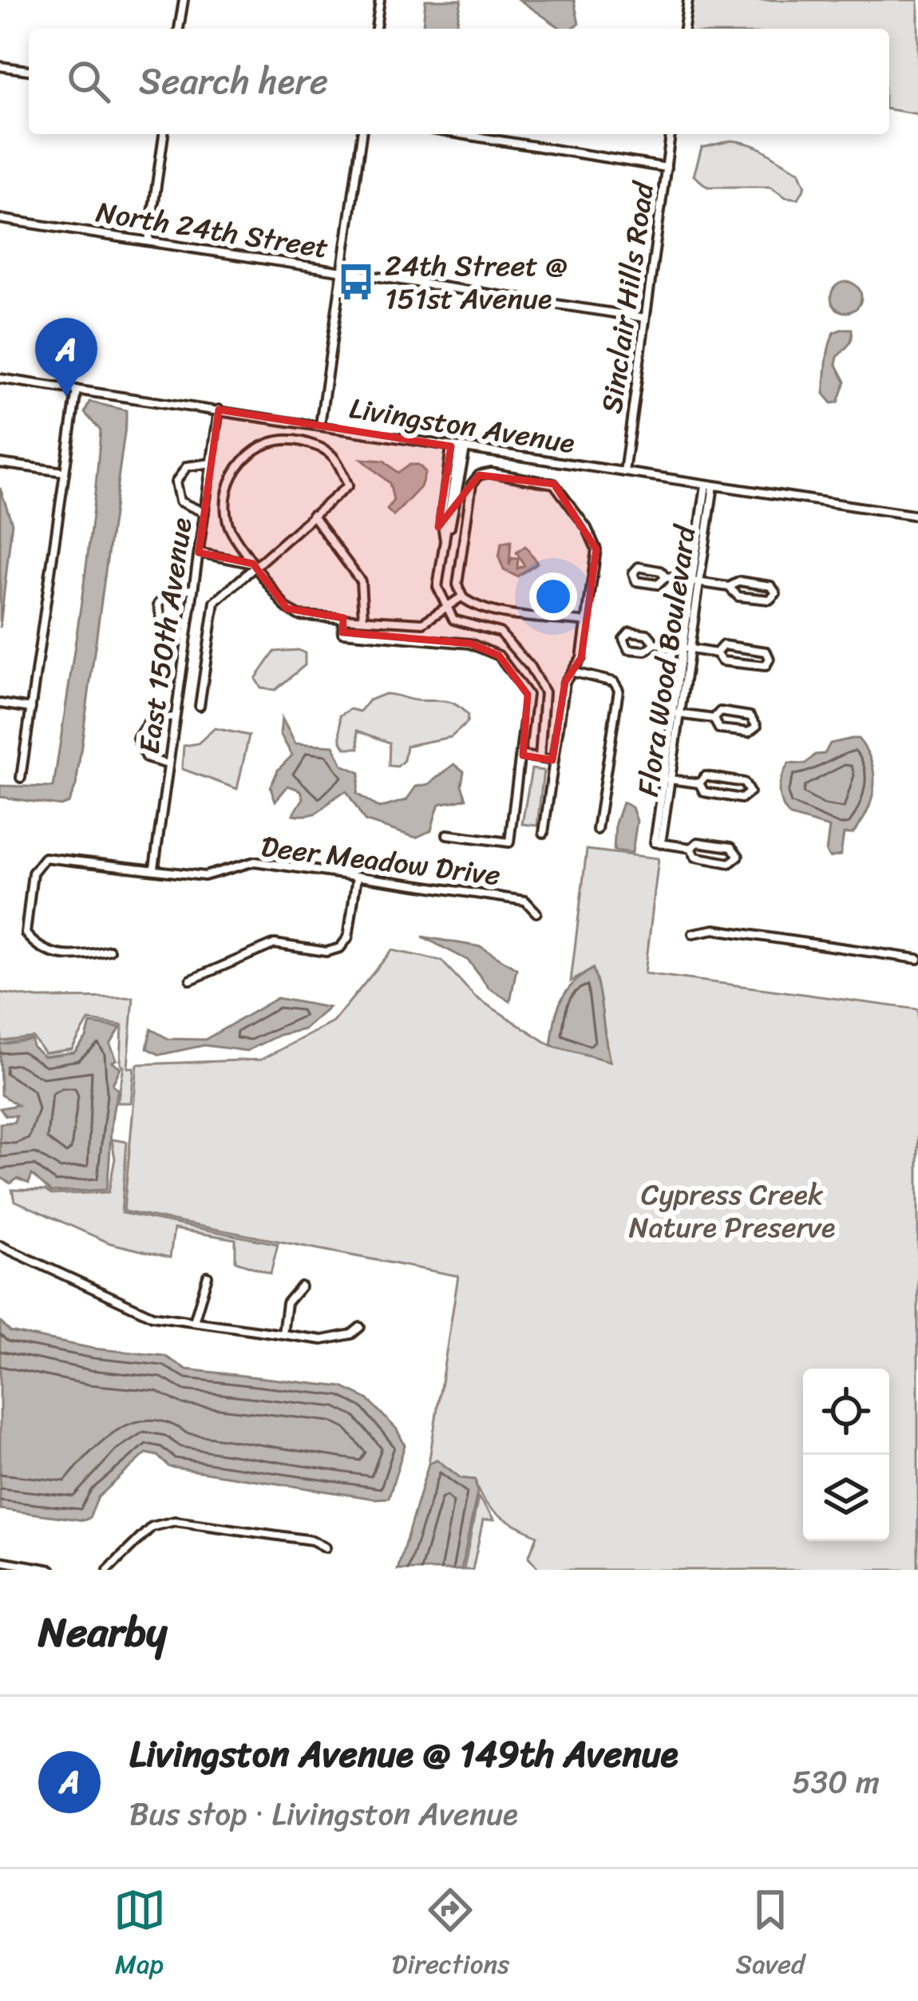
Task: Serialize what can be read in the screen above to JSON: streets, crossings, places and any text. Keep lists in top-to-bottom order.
{
  "streets": {
    "street": [
      "North 24th Street",
      "Sinclair Hills Road",
      "Livingston Avenue",
      "East 150th Avenue",
      "Flora Wood Boulevard",
      "Deer Meadow Drive"
    ]
  },
  "crossings": [
    ["North 24th Street", "Sinclair Hills Road"],
    ["Sinclair Hills Road", "Livingston Avenue"],
    ["Livingston Avenue", "East 150th Avenue"],
    ["Livingston Avenue", "Flora Wood Boulevard"],
    ["East 150th Avenue", "Deer Meadow Drive"]
  ],
  "parks": ["Cypress Creek Nature Preserve"],
  "places": {
    "bus stop": ["24th Street @ 151st Avenue"]
  },
  "page": {
    "search": "Search here",
    "pins": "A",
    "heading": "Nearby",
    "list": [
      {
        "mark": "A",
        "name": "Livingston Avenue @ 149th Avenue",
        "note": "Bus stop · Livingston Avenue",
        "value": "530 m"
      }
    ],
    "nav": ["Map", "Directions", "Saved"]
  }
}
